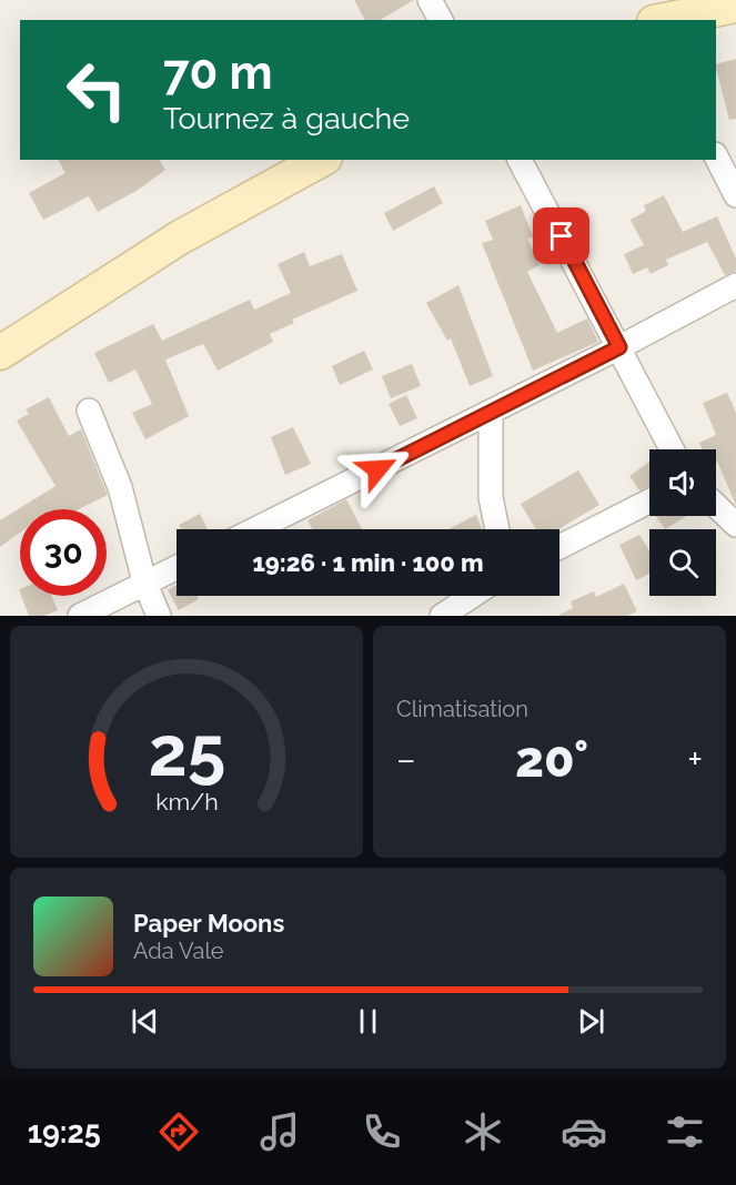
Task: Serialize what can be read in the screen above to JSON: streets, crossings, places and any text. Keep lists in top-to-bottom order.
{
  "page": {
    "turn": ["70 m", "Tournez à gauche"],
    "limit": "30",
    "trip": "19:26 · 1 min · 100 m",
    "tile": "Climatisation",
    "heat": ["−", "20°", "+"],
    "song": ["Paper Moons", "Ada Vale"],
    "tabs": "19:25",
    "gauge": ["25", "km/h"]
  }
}
